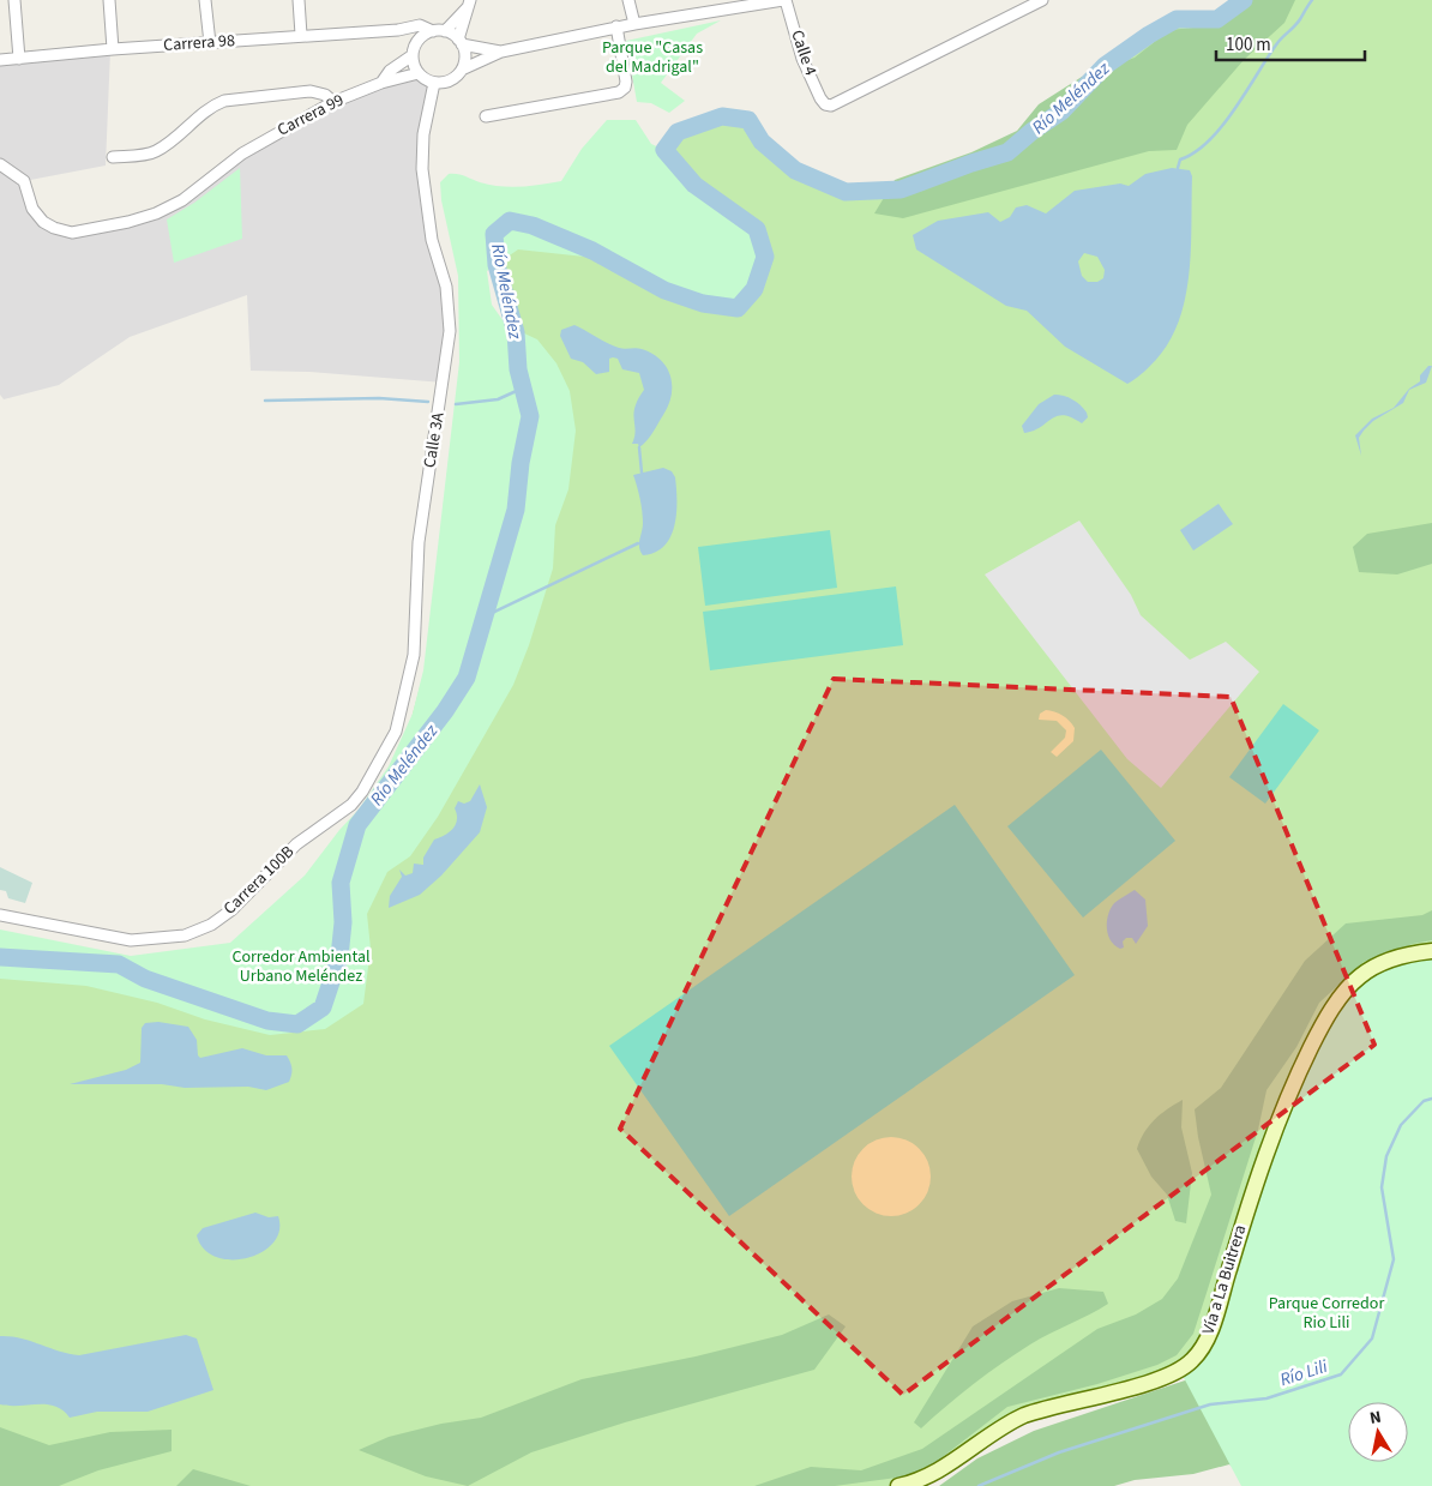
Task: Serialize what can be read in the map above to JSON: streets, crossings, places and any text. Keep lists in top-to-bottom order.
{
  "streets": {
    "street": [
      "Carrera 98",
      "Calle 4",
      "Carrera 99",
      "Calle 3A",
      "Carrera 100B",
      "Vía a La Buitrera"
    ]
  },
  "crossings": [
    ["Carrera 98", "Carrera 99"],
    ["Carrera 98", "Calle 3A"],
    ["Carrera 99", "Calle 3A"],
    ["Calle 3A", "Carrera 100B"]
  ],
  "water": ["Río Meléndez", "Río Lili"],
  "parks": ["Parque \"Casas del Madrigal\"", "Corredor Ambiental Urbano Meléndez", "Parque Corredor Rio Lili"],
  "scale_bar": "100 m",
  "north": "top"
}
